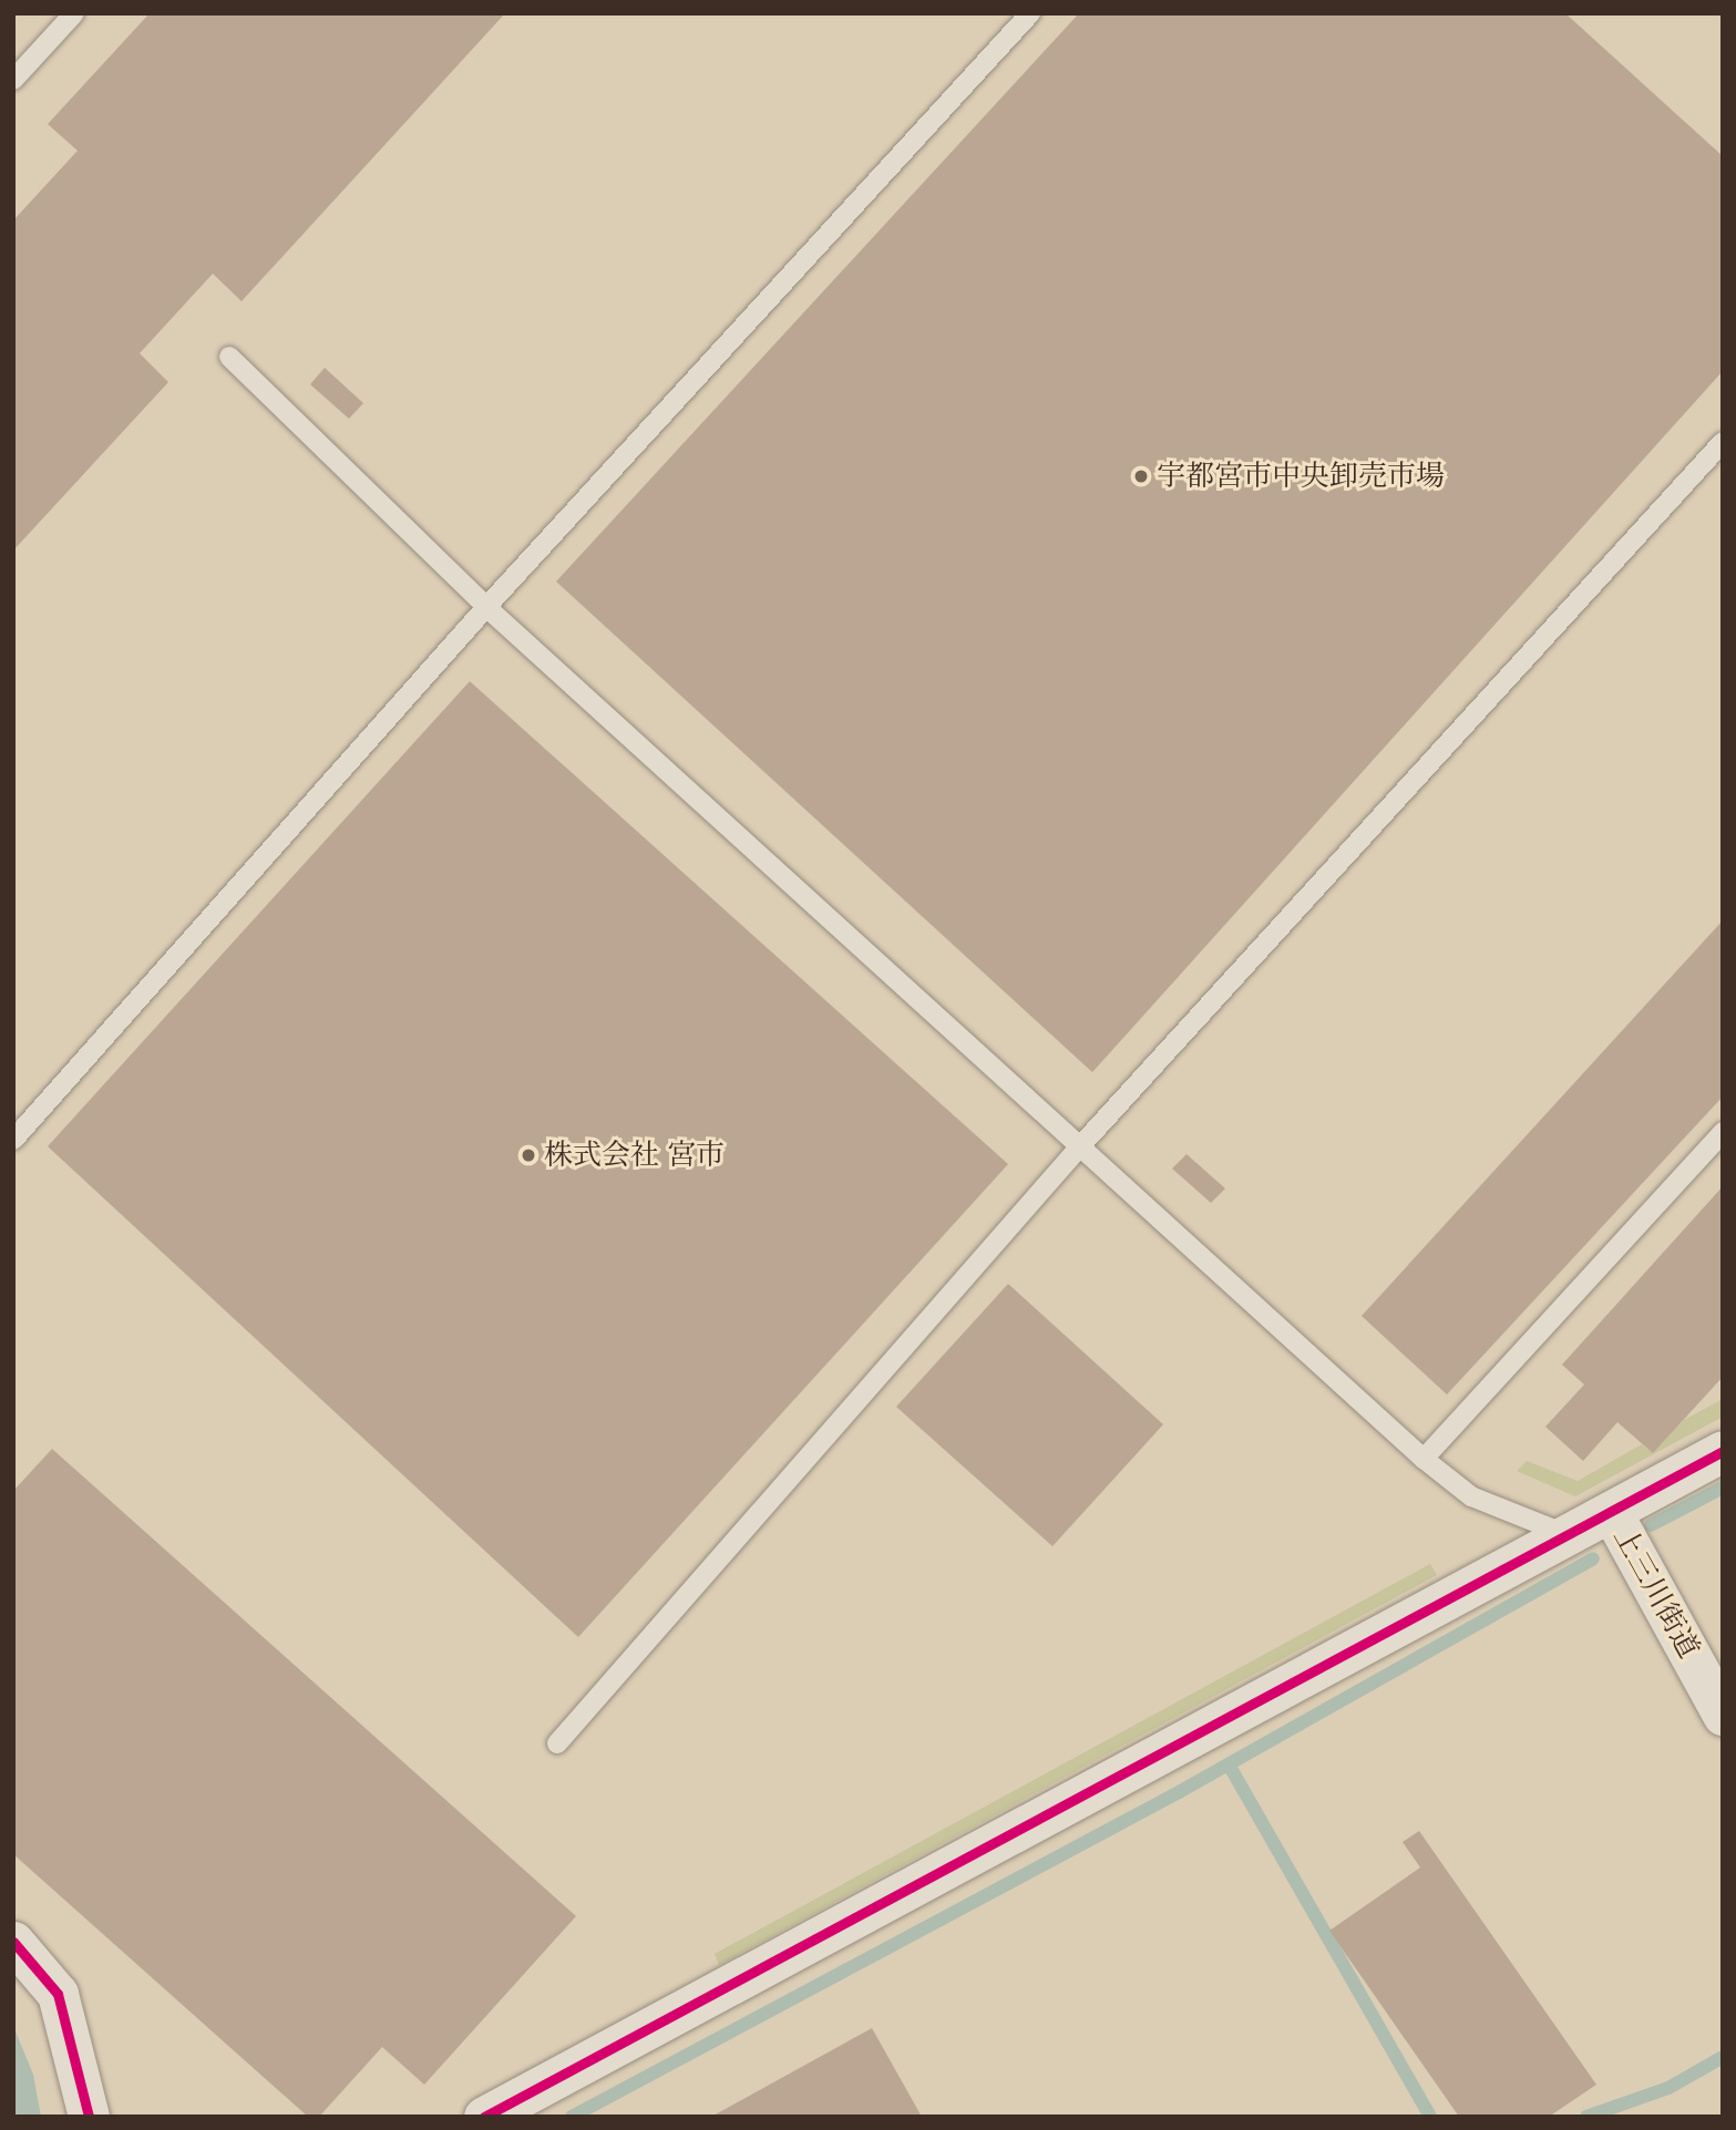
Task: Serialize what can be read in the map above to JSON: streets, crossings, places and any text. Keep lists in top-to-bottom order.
{
  "streets": {
    "street": ["上三川街道"]
  },
  "places": ["宇都宮市中央卸売市場", "株式会社 宮市"]
}
